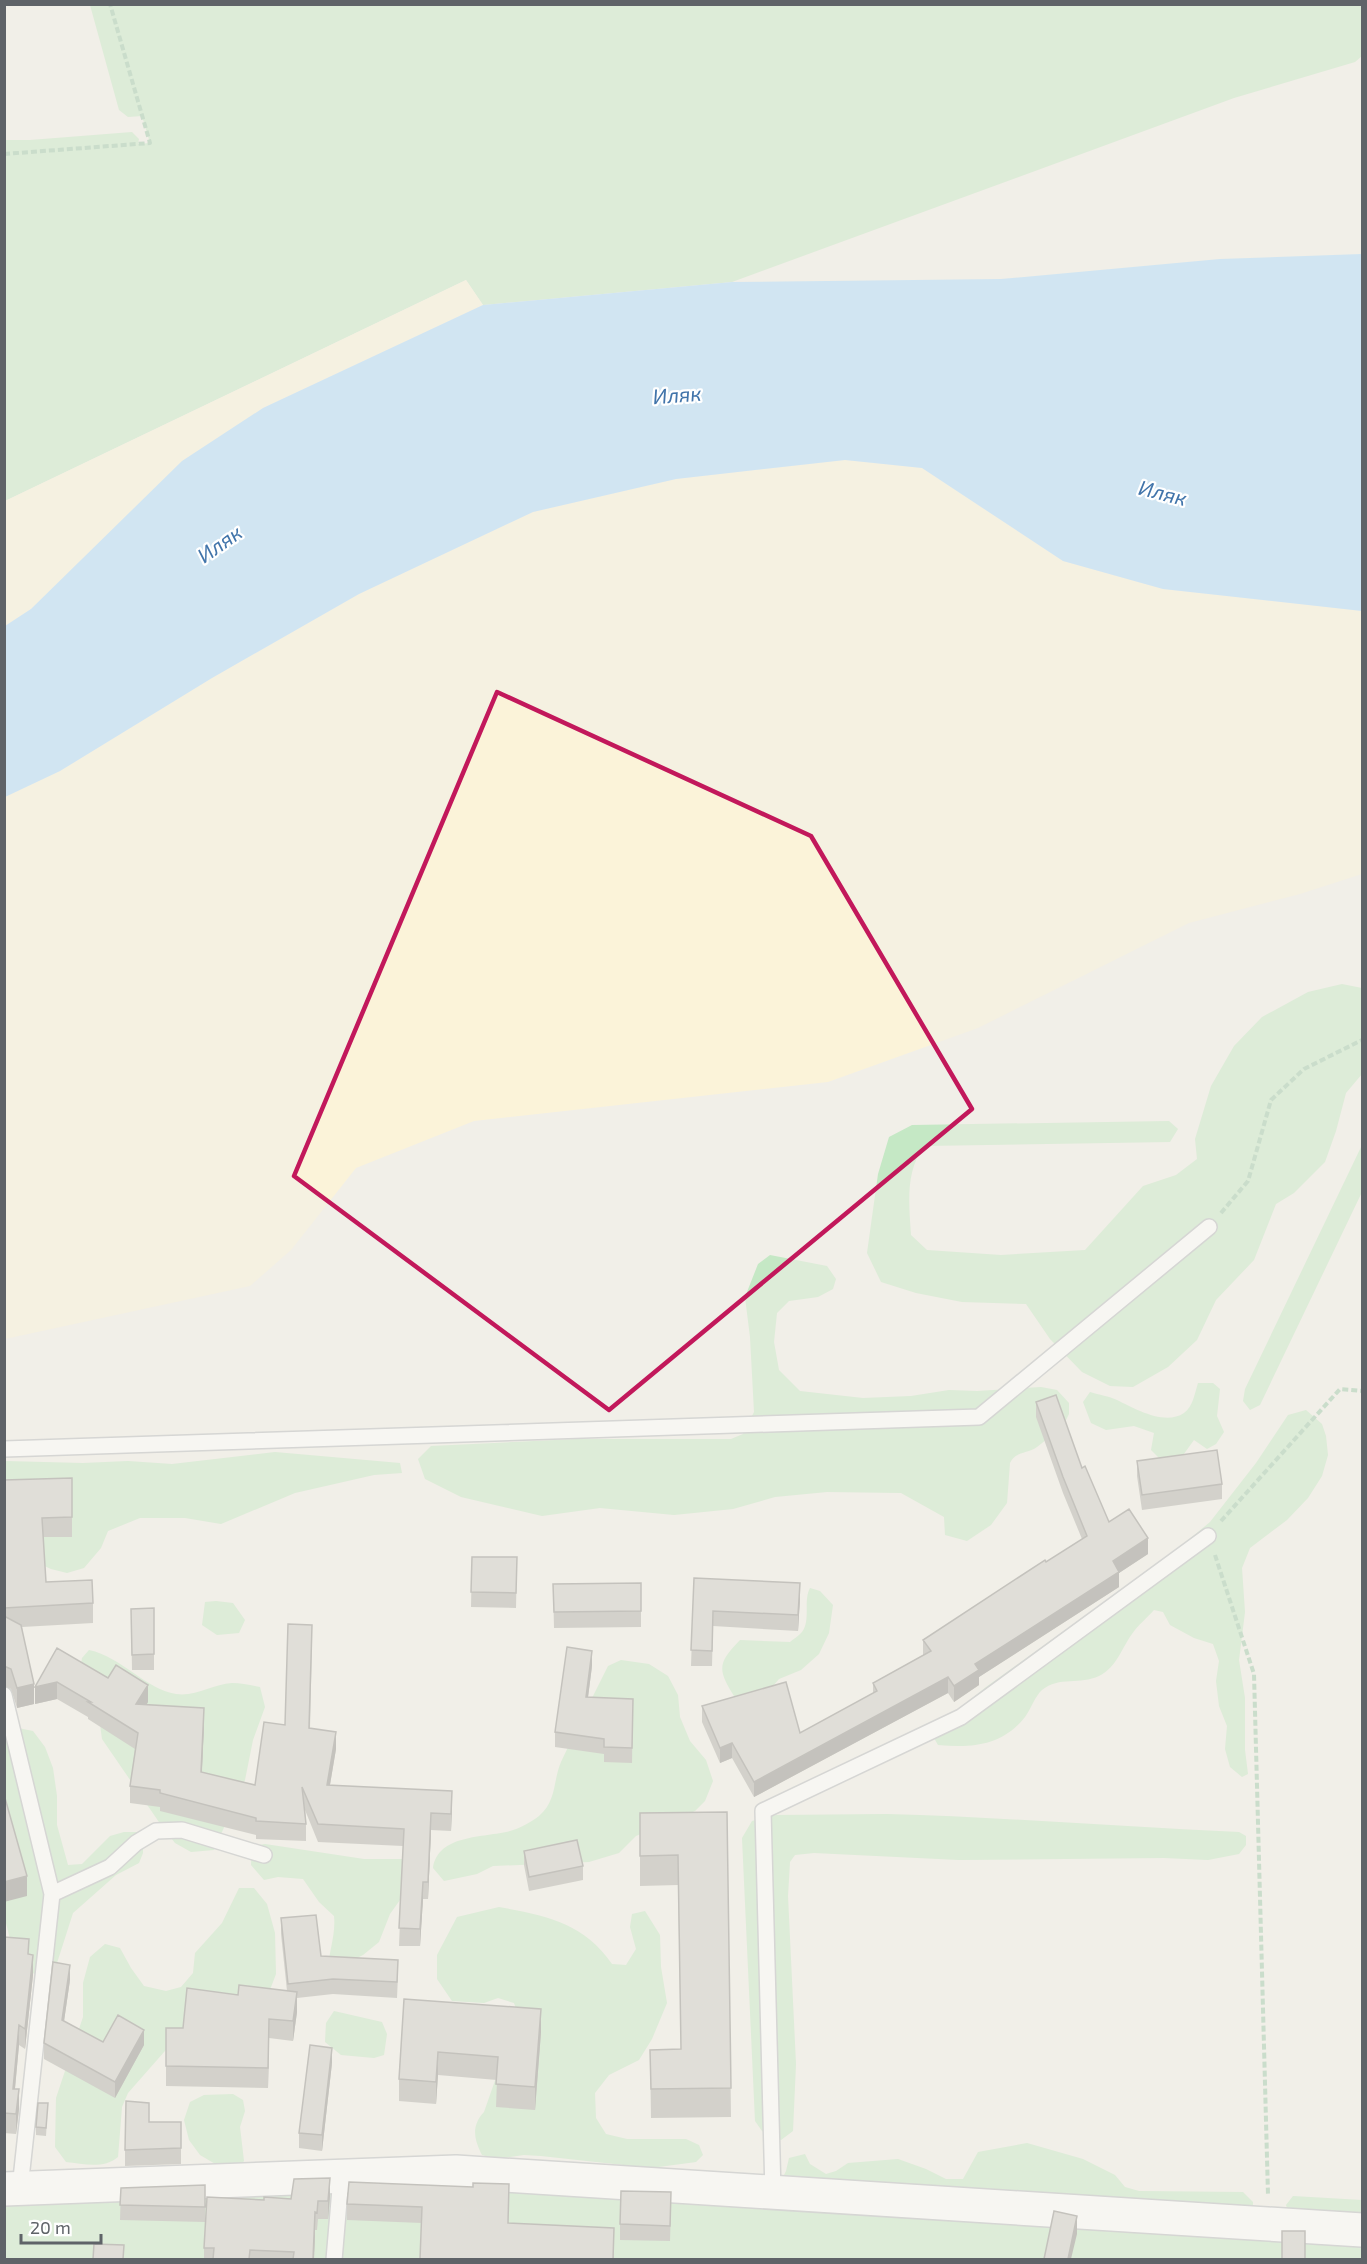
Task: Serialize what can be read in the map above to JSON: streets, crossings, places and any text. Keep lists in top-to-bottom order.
{
  "water": ["Иляк"],
  "scale_bar": "20 m"
}
